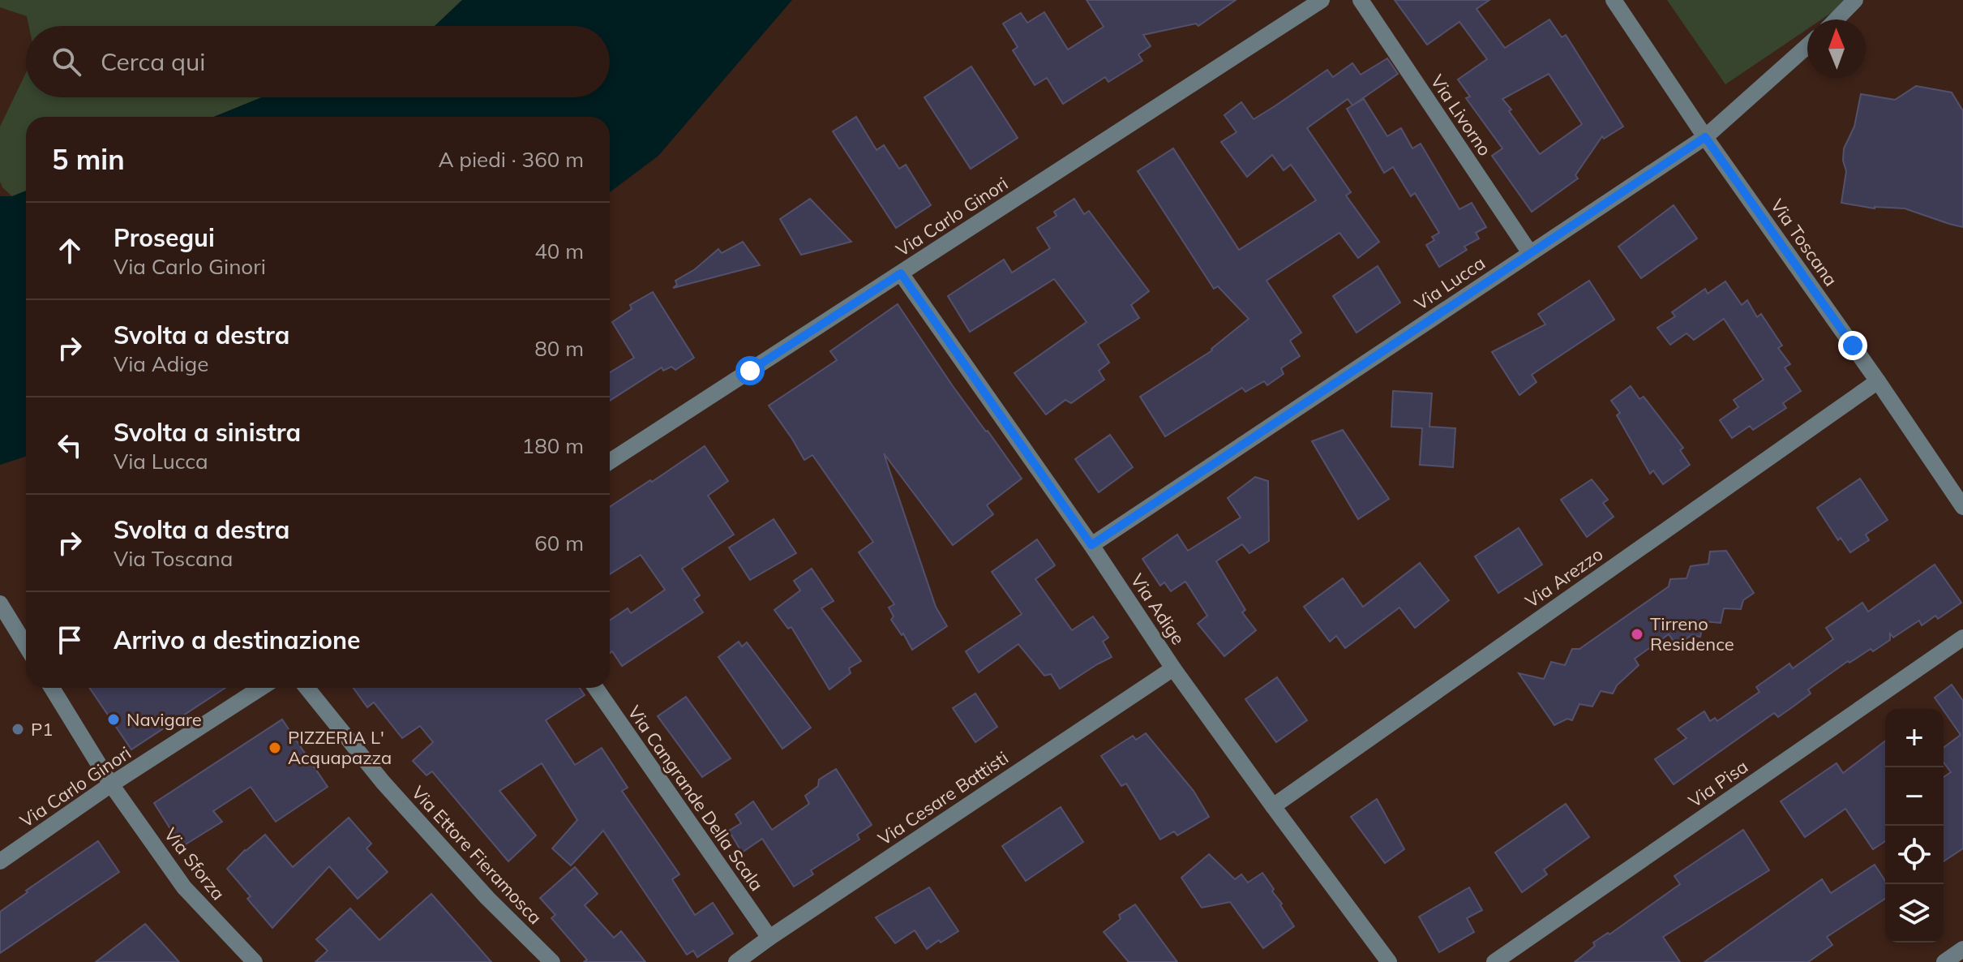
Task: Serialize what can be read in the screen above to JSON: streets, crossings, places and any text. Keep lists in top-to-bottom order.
{
  "streets": {
    "street": [
      "Via Livorno",
      "Via Carlo Ginori",
      "Via Toscana",
      "Via Lucca",
      "Via Arezzo",
      "Via Adige",
      "Via Pisa",
      "Via Cangrande Della Scala",
      "Via Cesare Battisti",
      "Via Ettore Fieramosca",
      "Via Sforza"
    ]
  },
  "crossings": [
    ["Via Livorno", "Via Lucca"],
    ["Via Carlo Ginori", "Via Adige"],
    ["Via Carlo Ginori", "Via Sforza"],
    ["Via Toscana", "Via Lucca"],
    ["Via Toscana", "Via Arezzo"],
    ["Via Lucca", "Via Adige"],
    ["Via Arezzo", "Via Adige"],
    ["Via Adige", "Via Cesare Battisti"],
    ["Via Cangrande Della Scala", "Via Cesare Battisti"]
  ],
  "places": [
    "Tirreno Residence",
    "Navigare",
    "P1",
    "PIZZERIA L' Acquapazza"
  ],
  "north": "top",
  "page": {
    "search": "Cerca qui",
    "heading": ["5 min", "A piedi · 360 m"],
    "list": [
      ["Prosegui", "Via Carlo Ginori", "40 m"],
      ["Svolta a destra", "Via Adige", "80 m"],
      ["Svolta a sinistra", "Via Lucca", "180 m"],
      ["Svolta a destra", "Via Toscana", "60 m"],
      "Arrivo a destinazione"
    ],
    "map_buttons": ["+", "−"]
  }
}
